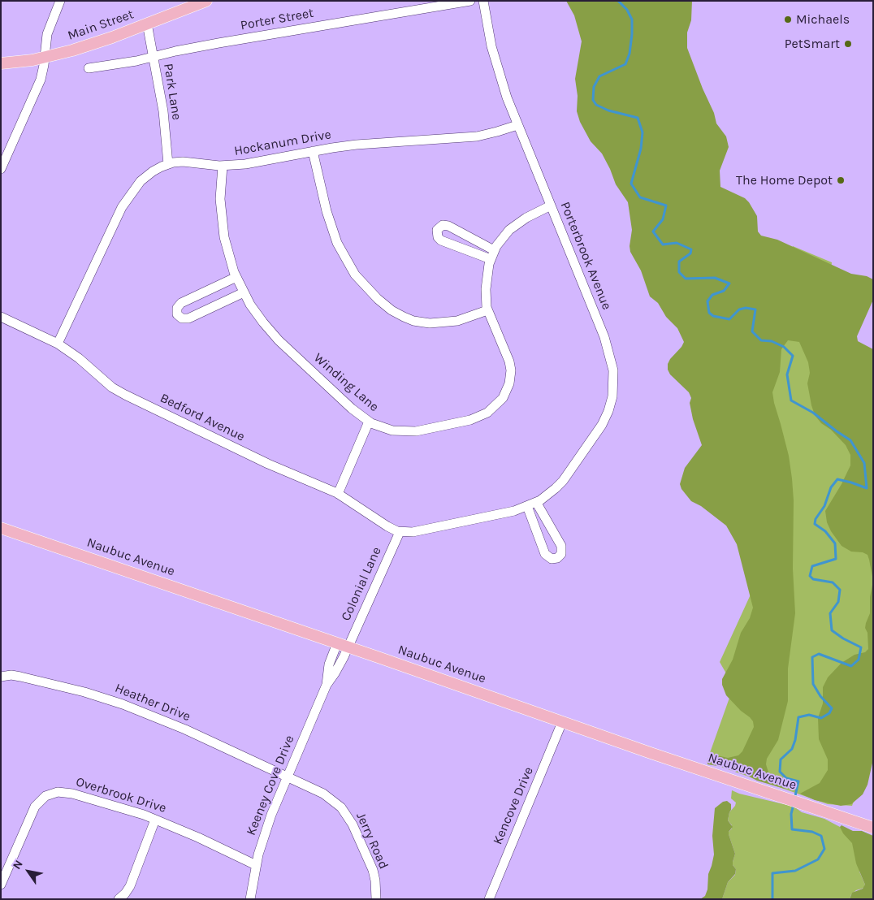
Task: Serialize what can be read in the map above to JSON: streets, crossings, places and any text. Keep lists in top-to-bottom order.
{
  "streets": {
    "main road": ["Main Street", "Naubuc Avenue"],
    "street": [
      "Porter Street",
      "Park Lane",
      "Hockanum Drive",
      "Porterbrook Avenue",
      "Winding Lane",
      "Bedford Avenue",
      "Colonial Lane",
      "Heather Drive",
      "Keeney Cove Drive",
      "Overbrook Drive",
      "Kencove Drive",
      "Jerry Road"
    ]
  },
  "crossings": [
    ["Porter Street", "Park Lane"],
    ["Main Street", "Park Lane"],
    ["Park Lane", "Hockanum Drive"],
    ["Hockanum Drive", "Porterbrook Avenue"],
    ["Hockanum Drive", "Winding Lane"],
    ["Hockanum Drive", "Bedford Avenue"],
    ["Porterbrook Avenue", "Winding Lane"],
    ["Porterbrook Avenue", "Bedford Avenue"],
    ["Porterbrook Avenue", "Colonial Lane"],
    ["Bedford Avenue", "Colonial Lane"],
    ["Naubuc Avenue", "Colonial Lane"],
    ["Naubuc Avenue", "Keeney Cove Drive"],
    ["Naubuc Avenue", "Kencove Drive"],
    ["Colonial Lane", "Keeney Cove Drive"],
    ["Heather Drive", "Keeney Cove Drive"],
    ["Heather Drive", "Jerry Road"],
    ["Keeney Cove Drive", "Overbrook Drive"],
    ["Keeney Cove Drive", "Jerry Road"]
  ],
  "places": ["Michaels", "PetSmart", "The Home Depot"],
  "north": "top left"
}
